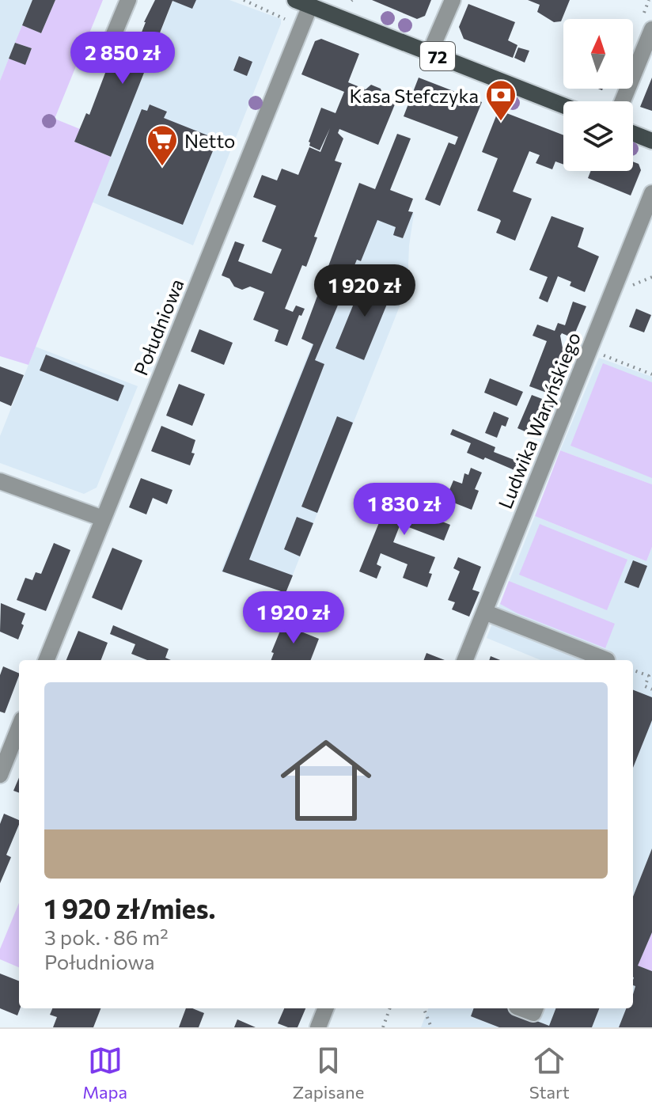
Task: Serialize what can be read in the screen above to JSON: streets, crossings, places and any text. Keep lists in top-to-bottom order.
{
  "streets": {
    "main road": ["72"],
    "street": ["Południowa", "Ludwika Waryńskiego"]
  },
  "crossings": [
    ["72", "Południowa"]
  ],
  "places": {
    "bank": ["Kasa Stefczyka"],
    "supermarket": ["Netto"]
  },
  "north": "top",
  "page": {
    "price": [
      "2 850 zł",
      "1 920 zł",
      "1 830 zł",
      "1 920 zł"
    ],
    "list": [
      {
        "name": "1 920 zł/mies.",
        "note": "3 pok. · 86 m² · Południowa"
      }
    ],
    "tabs": ["Mapa", "Zapisane", "Start"]
  }
}
